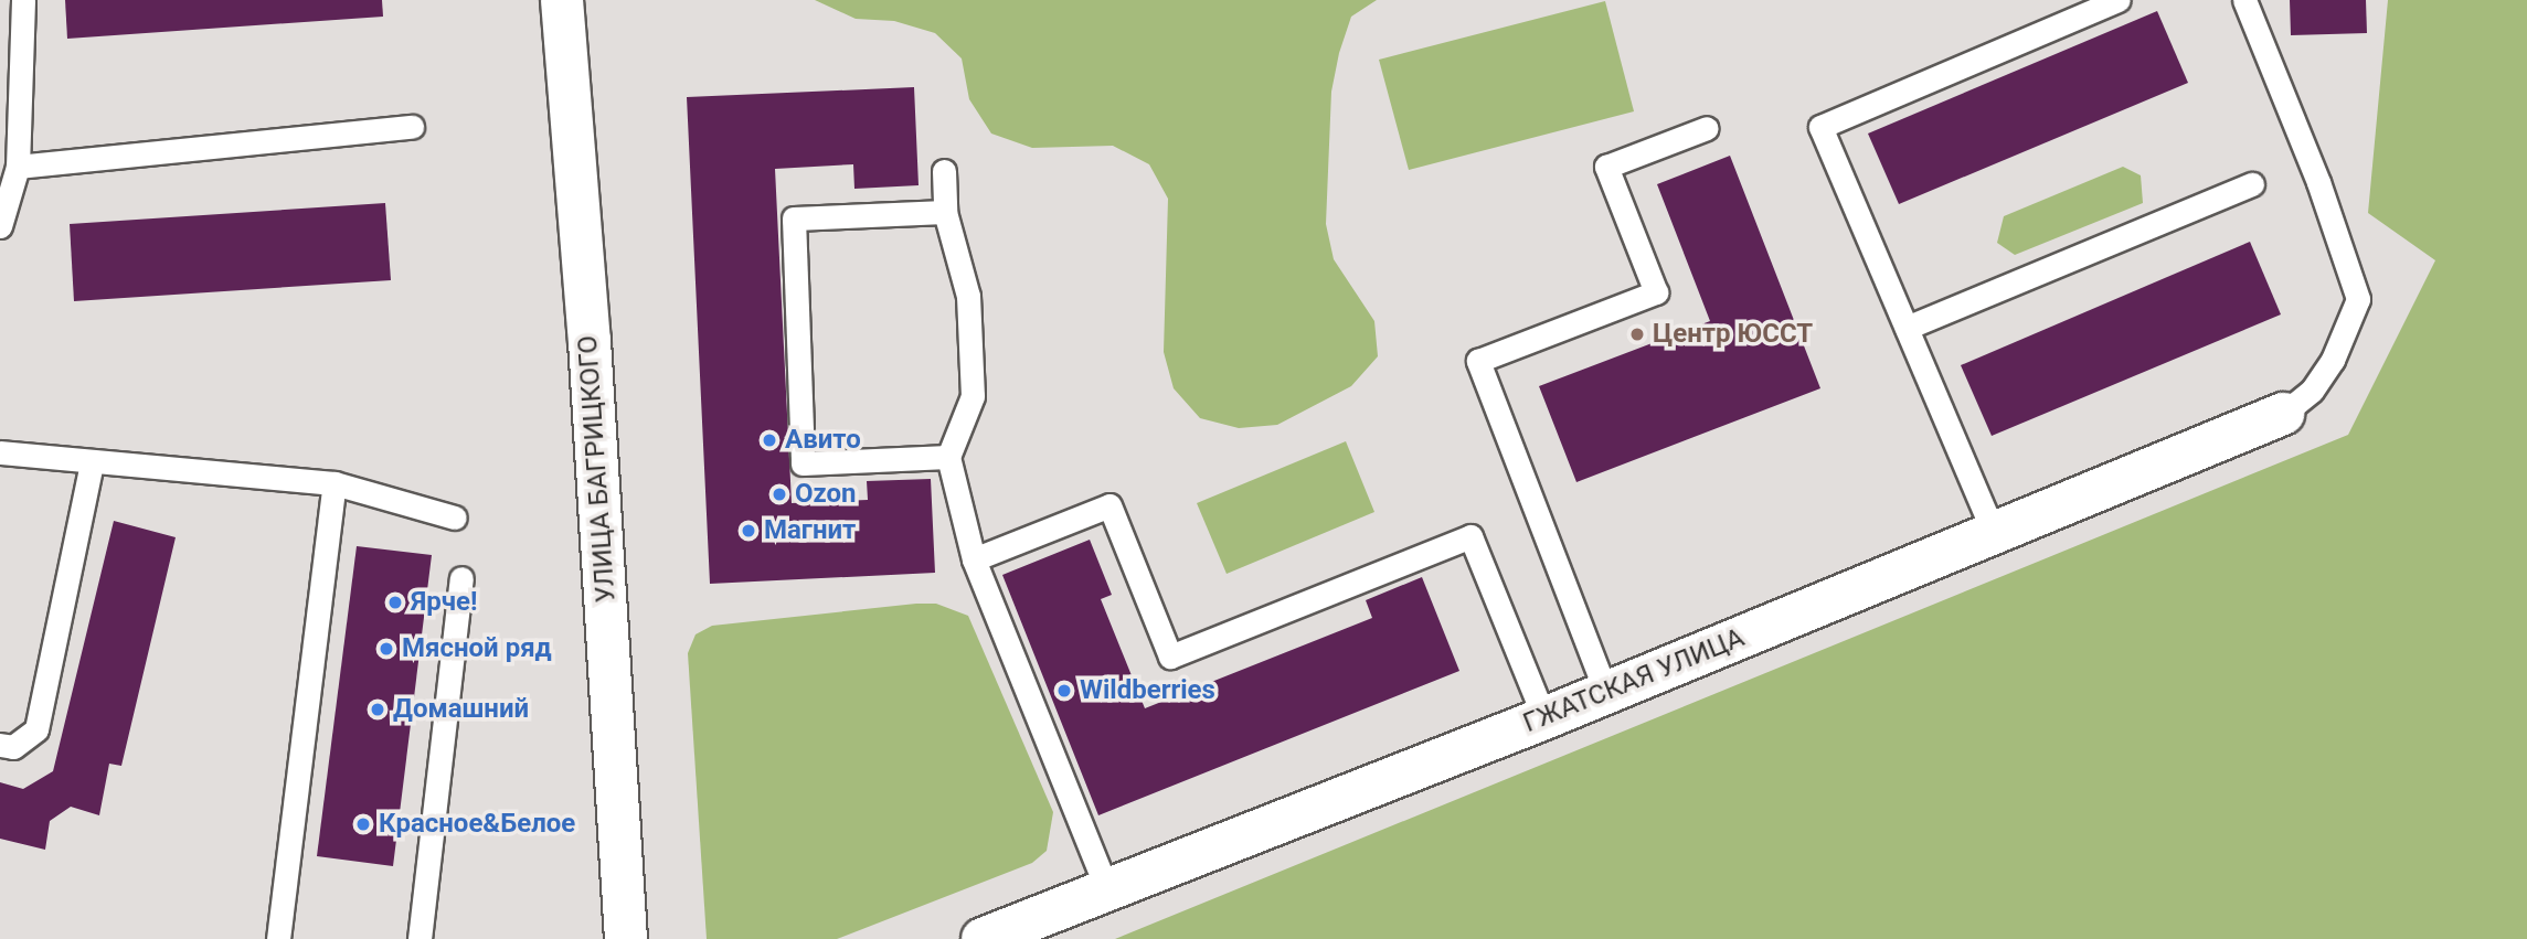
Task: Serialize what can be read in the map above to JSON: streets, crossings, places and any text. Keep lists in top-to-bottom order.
{
  "streets": {
    "street": ["УЛИЦА БАГРИЦКОГО", "ГЖАТСКАЯ УЛИЦА"]
  },
  "places": [
    "Центр ЮССТ",
    "Авито",
    "Ozon",
    "Магнит",
    "Ярче!",
    "Мясной ряд",
    "Wildberries",
    "Домашний",
    "Красное&Белое"
  ]
}
